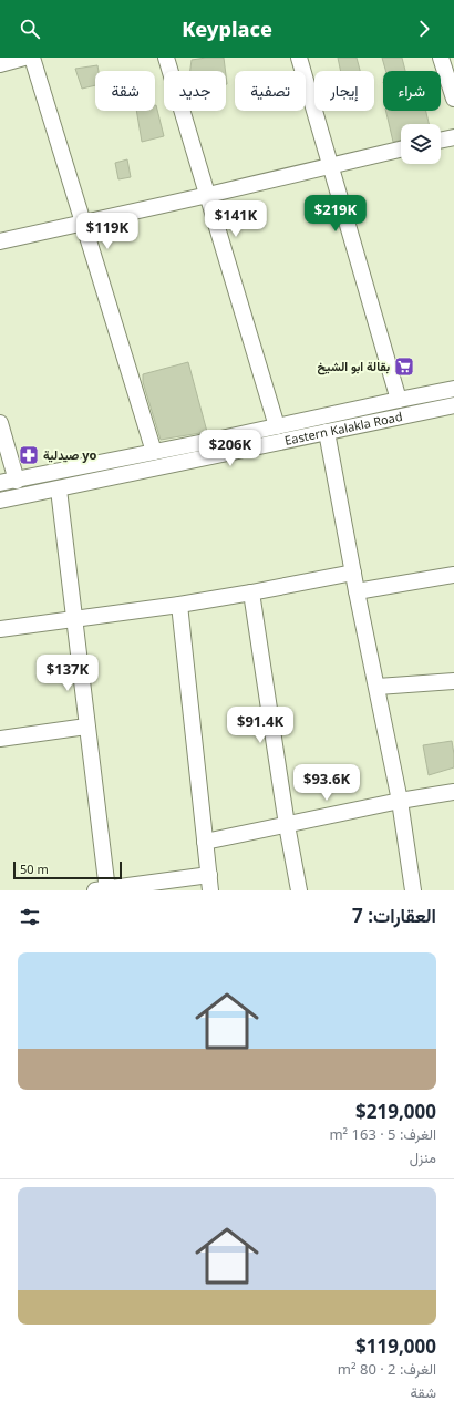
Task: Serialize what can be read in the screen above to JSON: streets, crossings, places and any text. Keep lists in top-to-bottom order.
{
  "streets": {
    "street": ["Eastern Kalakla Road"]
  },
  "places": {
    "supermarket": ["بقالة ابو الشيخ"],
    "pharmacy": ["صيدلية yo"]
  },
  "scale_bar": "50 m",
  "page": {
    "header": "Keyplace",
    "chip": [
      "شراء",
      "إيجار",
      "تصفية",
      "جديد",
      "شقة"
    ],
    "price": [
      "$219K",
      "$141K",
      "$119K",
      "$206K",
      "$137K",
      "$91.4K",
      "$93.6K"
    ],
    "scale": "50 m",
    "heading": "العقارات: 7",
    "list": [
      {
        "name": "$219,000",
        "note": "الغرف: 5 · 163 m² · منزل"
      },
      {
        "name": "$119,000",
        "note": "الغرف: 2 · 80 m² · شقة"
      }
    ]
  }
}
